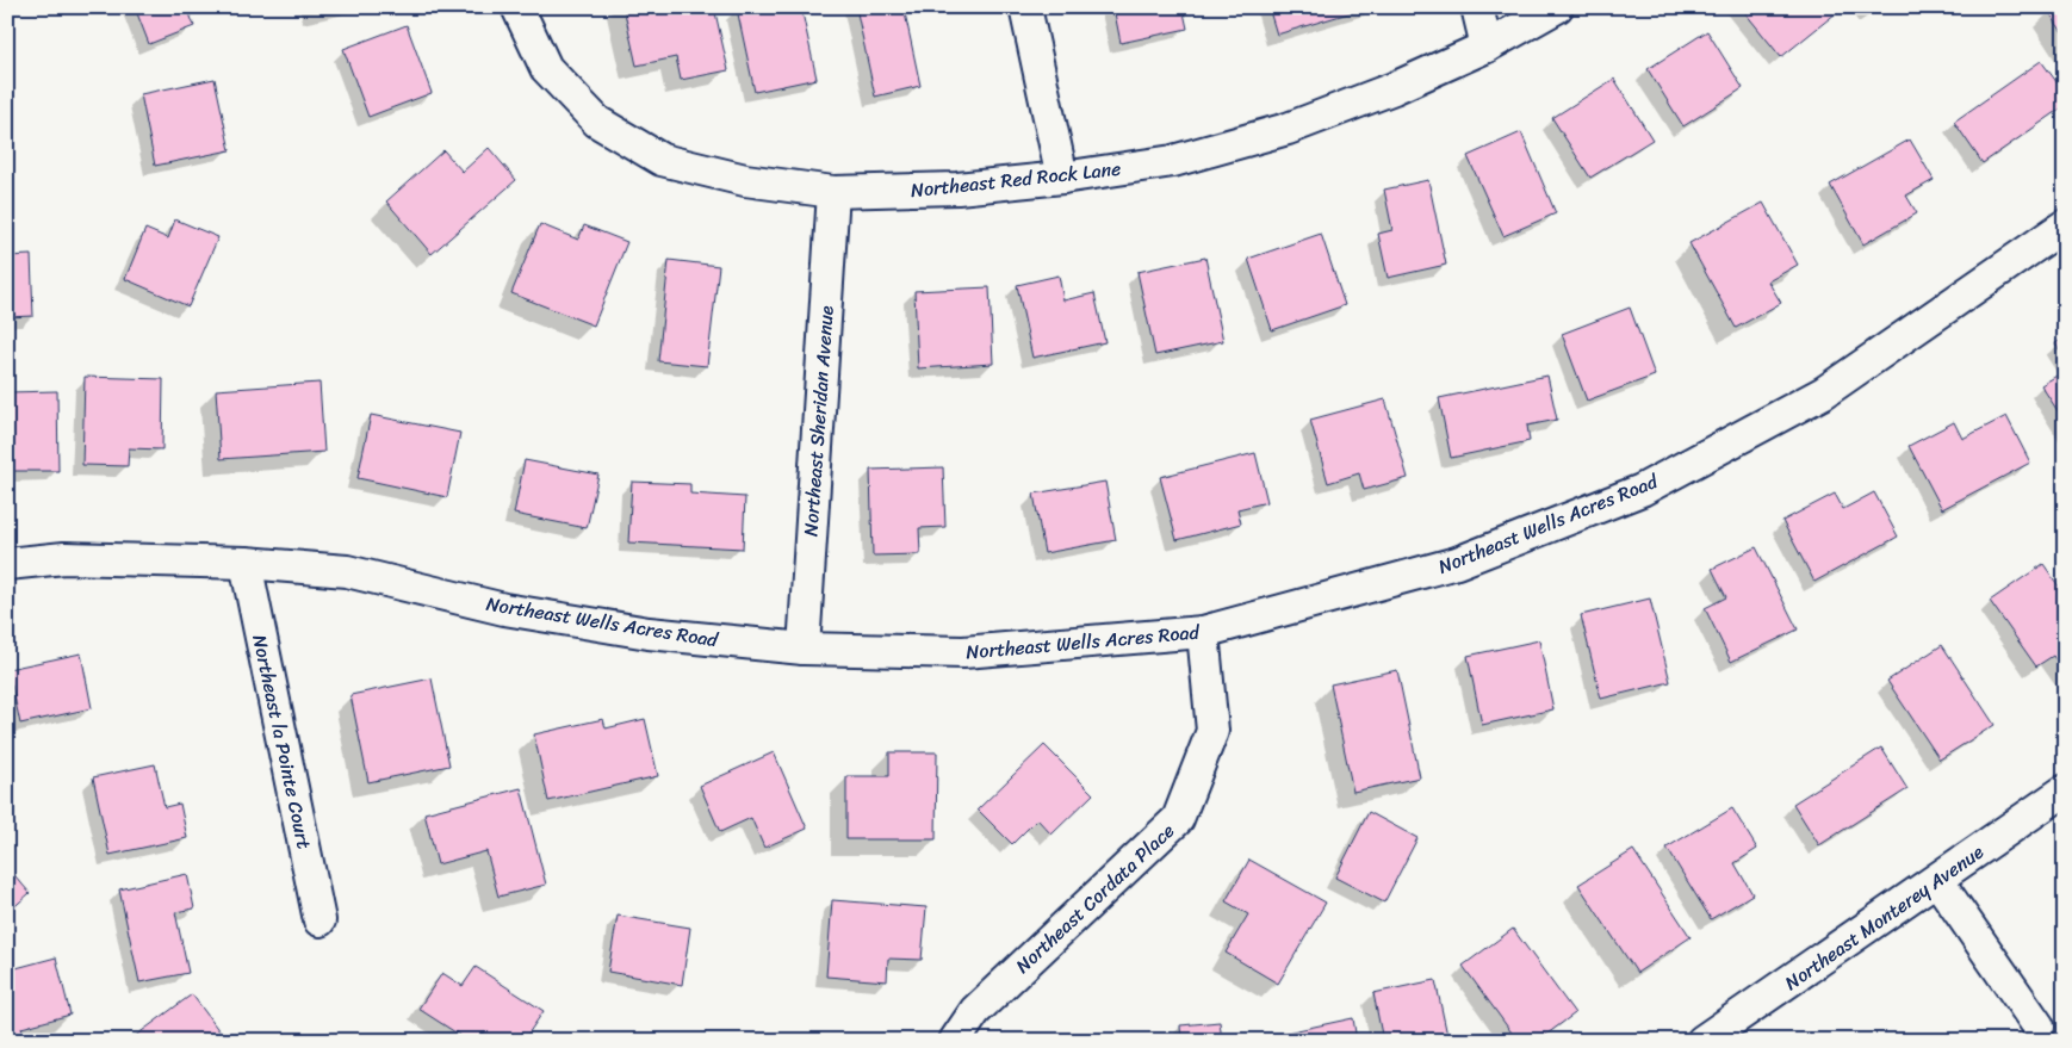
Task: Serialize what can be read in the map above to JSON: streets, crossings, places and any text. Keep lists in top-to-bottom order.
{
  "streets": {
    "street": [
      "Northeast Red Rock Lane",
      "Northeast Sheridan Avenue",
      "Northeast Wells Acres Road",
      "Northeast la Pointe Court",
      "Northeast Cordata Place",
      "Northeast Monterey Avenue"
    ]
  },
  "crossings": [
    ["Northeast Red Rock Lane", "Northeast Sheridan Avenue"],
    ["Northeast Sheridan Avenue", "Northeast Wells Acres Road"],
    ["Northeast Wells Acres Road", "Northeast la Pointe Court"],
    ["Northeast Wells Acres Road", "Northeast Cordata Place"]
  ]
}
